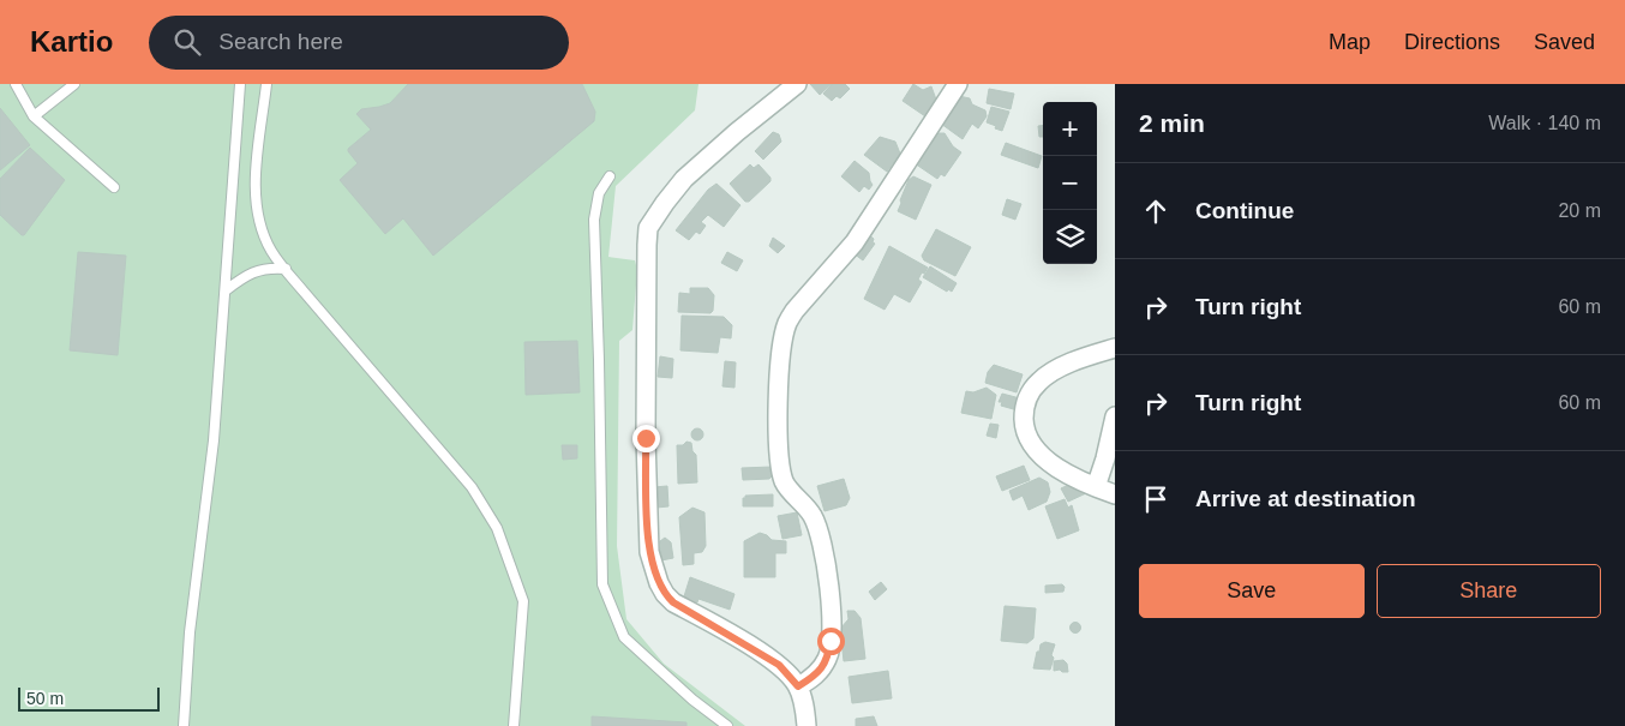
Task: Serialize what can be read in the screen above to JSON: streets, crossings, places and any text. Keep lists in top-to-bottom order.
{
  "scale_bar": "50 m",
  "page": {
    "header": "Kartio",
    "search": "Search here",
    "nav": ["Map", "Directions", "Saved"],
    "heading": ["2 min", "Walk · 140 m"],
    "map_buttons": ["+", "−"],
    "list": [
      ["Continue", "20 m"],
      ["Turn right", "60 m"],
      ["Turn right", "60 m"],
      "Arrive at destination"
    ],
    "buttons": ["Save", "Share"],
    "scale": "50 m"
  }
}
